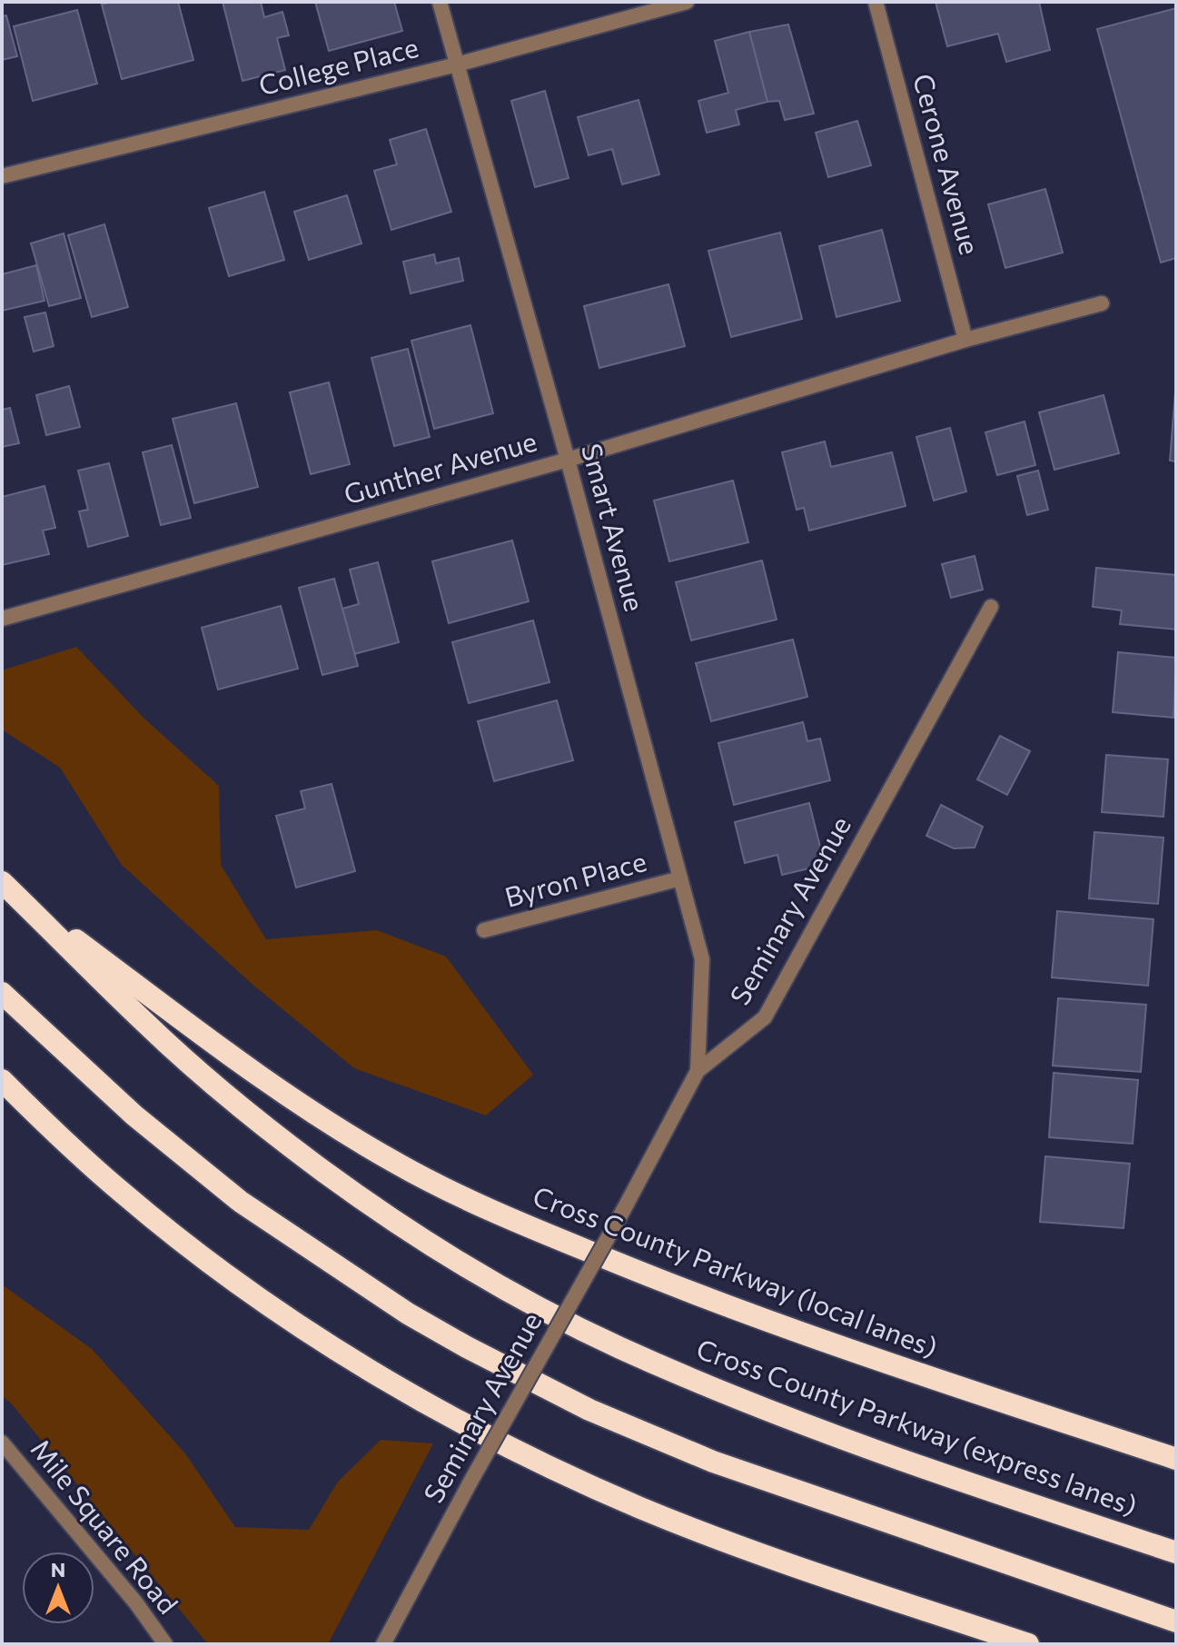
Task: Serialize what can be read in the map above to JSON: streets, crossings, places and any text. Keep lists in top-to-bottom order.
{
  "streets": {
    "highway": ["Cross County Parkway (local lanes)", "Cross County Parkway (express lanes)"],
    "street": [
      "College Place",
      "Cerone Avenue",
      "Gunther Avenue",
      "Smart Avenue",
      "Byron Place",
      "Seminary Avenue",
      "Mile Square Road"
    ]
  },
  "crossings": [
    ["College Place", "Smart Avenue"],
    ["Cerone Avenue", "Gunther Avenue"],
    ["Gunther Avenue", "Smart Avenue"],
    ["Smart Avenue", "Byron Place"],
    ["Smart Avenue", "Seminary Avenue"],
    ["Cross County Parkway (local lanes)", "Cross County Parkway (express lanes)"]
  ],
  "north": "top"
}
